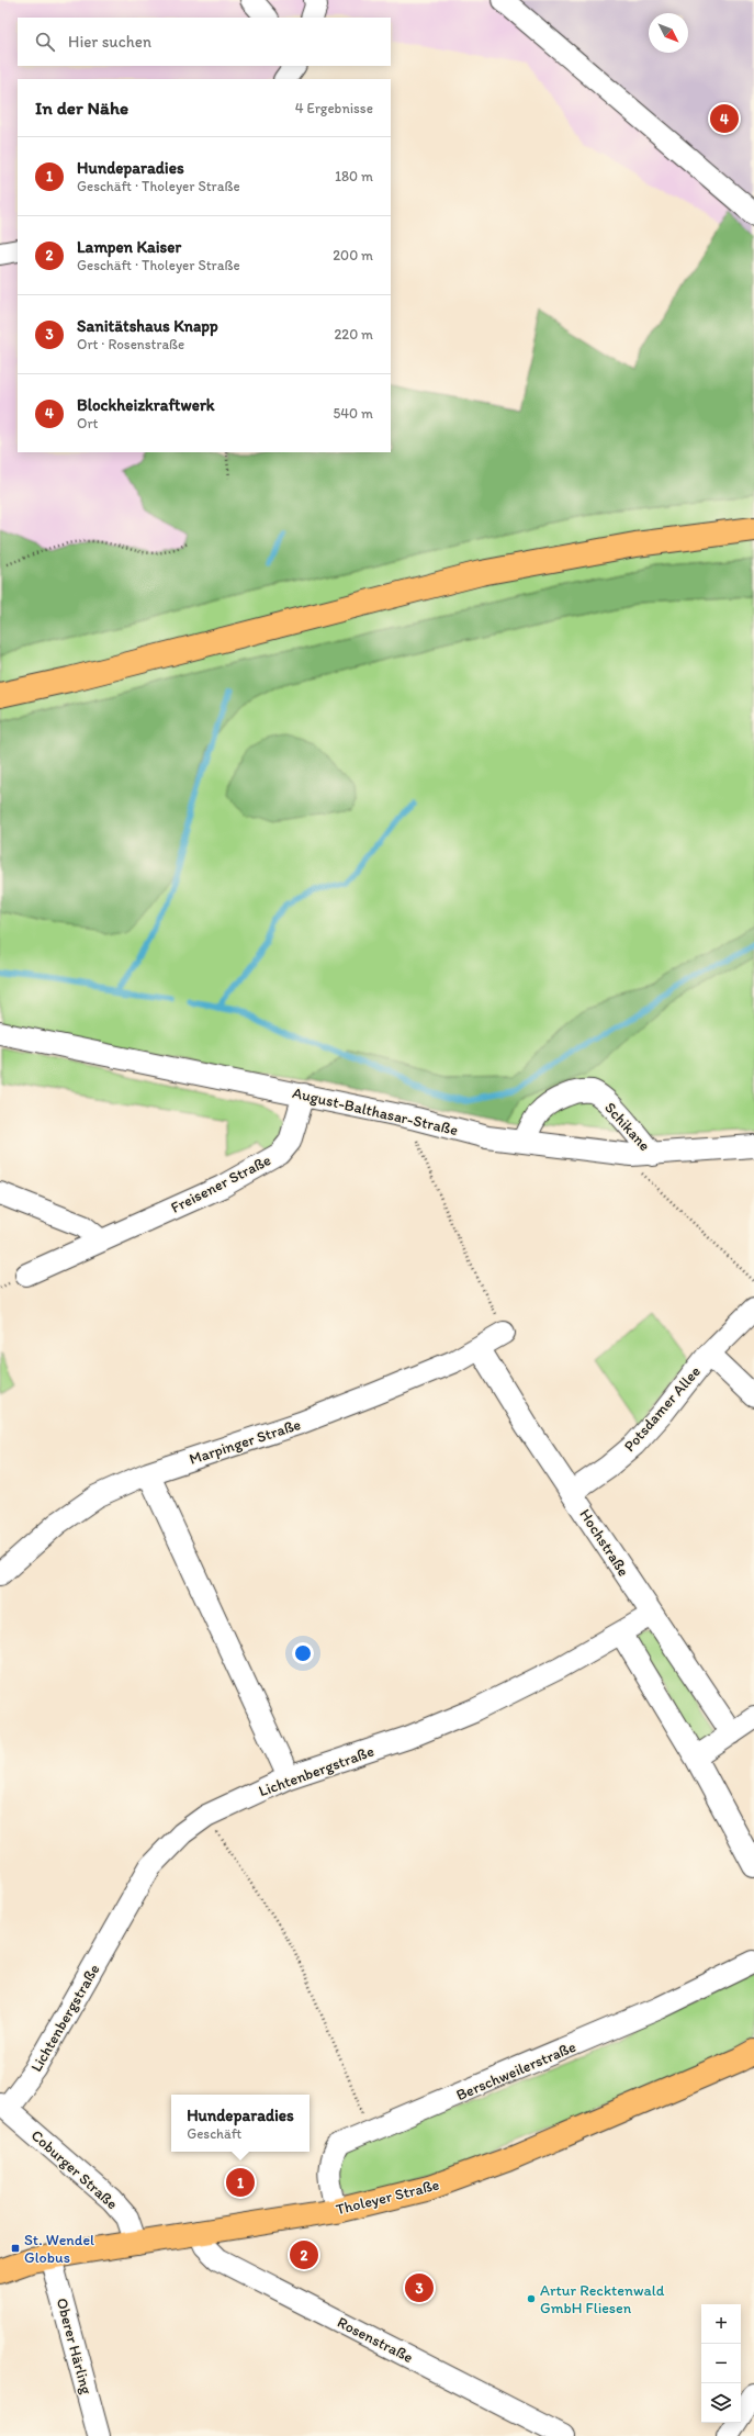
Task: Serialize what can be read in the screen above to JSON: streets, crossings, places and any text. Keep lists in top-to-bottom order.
{
  "streets": {
    "main road": ["Tholeyer Straße"],
    "street": [
      "August-Balthasar-Straße",
      "Schikane",
      "Freisener Straße",
      "Potsdamer Allee",
      "Marpinger Straße",
      "Hochstraße",
      "Lichtenbergstraße",
      "Berschweilerstraße",
      "Coburger Straße",
      "Rosenstraße",
      "Oberer Härling"
    ]
  },
  "crossings": [
    ["August-Balthasar-Straße", "Schikane"],
    ["August-Balthasar-Straße", "Freisener Straße"],
    ["Potsdamer Allee", "Hochstraße"],
    ["Marpinger Straße", "Hochstraße"],
    ["Hochstraße", "Lichtenbergstraße"],
    ["Lichtenbergstraße", "Coburger Straße"],
    ["Berschweilerstraße", "Tholeyer Straße"],
    ["Coburger Straße", "Tholeyer Straße"],
    ["Tholeyer Straße", "Rosenstraße"],
    ["Tholeyer Straße", "Oberer Härling"]
  ],
  "places": {
    "transit": ["St. Wendel Globus"],
    "other": ["Artur Recktenwald GmbH Fliesen"]
  },
  "north": "bottom right",
  "page": {
    "search": "Hier suchen",
    "heading": ["In der Nähe", "4 Ergebnisse"],
    "pins": [
      "4",
      "1",
      "2",
      "3"
    ],
    "list": [
      {
        "mark": "1",
        "name": "Hundeparadies",
        "note": "Geschäft · Tholeyer Straße",
        "value": "180 m"
      },
      {
        "mark": "2",
        "name": "Lampen Kaiser",
        "note": "Geschäft · Tholeyer Straße",
        "value": "200 m"
      },
      {
        "mark": "3",
        "name": "Sanitätshaus Knapp",
        "note": "Ort · Rosenstraße",
        "value": "220 m"
      },
      {
        "mark": "4",
        "name": "Blockheizkraftwerk",
        "note": "Ort",
        "value": "540 m"
      }
    ],
    "popup": ["Hundeparadies", "Geschäft"],
    "map_buttons": ["+", "−"]
  }
}
